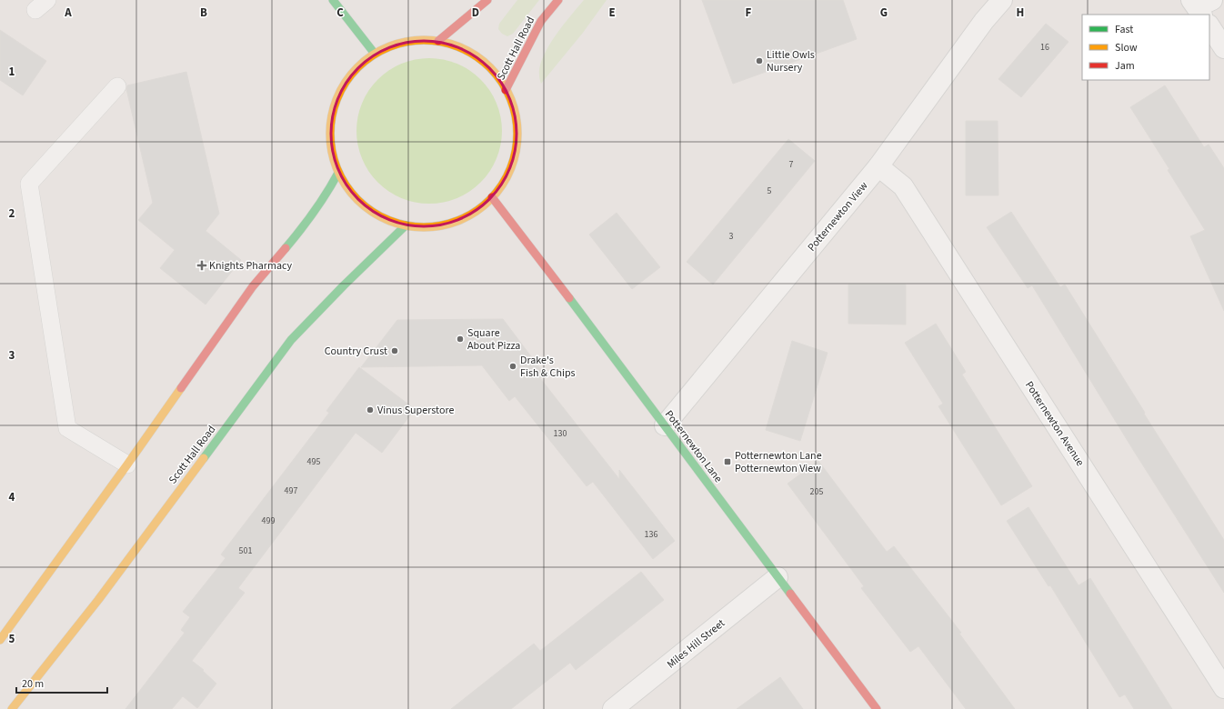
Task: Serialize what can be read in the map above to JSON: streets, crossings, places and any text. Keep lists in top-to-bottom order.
{
  "streets": {
    "main road": ["Scott Hall Road", "Potternewton Lane"],
    "street": ["Potternewton View", "Potternewton Avenue", "Miles Hill Street"]
  },
  "crossings": [
    ["Potternewton View", "Potternewton Avenue"],
    ["Potternewton View", "Potternewton Lane"],
    ["Potternewton Lane", "Miles Hill Street"]
  ],
  "places": {
    "other": [
      "Little Owls Nursery",
      "Square About Pizza",
      "Country Crust",
      "Drake's Fish & Chips",
      "Vinus Superstore"
    ],
    "health": ["Knights Pharmacy"],
    "transit": ["Potternewton Lane Potternewton View"]
  },
  "house_numbers": [
    "16",
    "7",
    "5",
    "3",
    "130",
    "495",
    "497",
    "205",
    "499",
    "136",
    "501"
  ],
  "legend": ["Fast", "Slow", "Jam"],
  "scale_bar": "20 m",
  "grid": {
    "columns": [
      "A",
      "B",
      "C",
      "D",
      "E",
      "F",
      "G",
      "H"
    ],
    "rows": [
      "1",
      "2",
      "3",
      "4",
      "5"
    ]
  }
}
